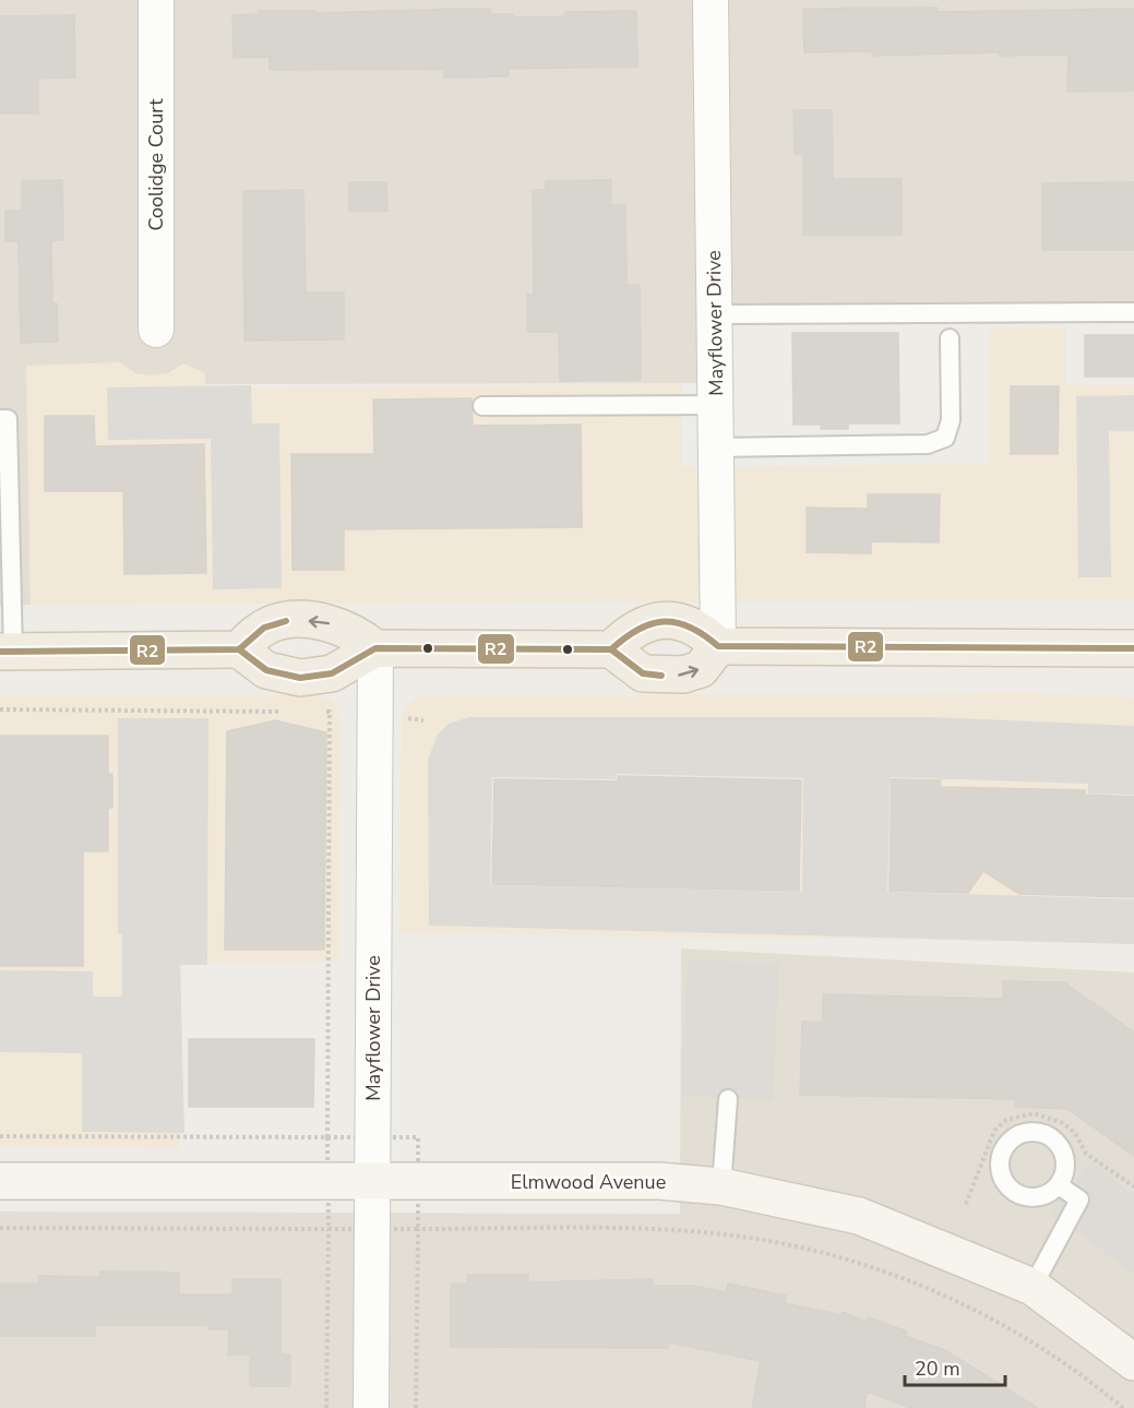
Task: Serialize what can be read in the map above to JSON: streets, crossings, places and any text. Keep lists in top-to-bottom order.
{
  "streets": {
    "street": ["Coolidge Court", "Mayflower Drive", "Elmwood Avenue"]
  },
  "crossings": [
    ["Mayflower Drive", "Elmwood Avenue"]
  ],
  "lines": ["transit line R2"],
  "scale_bar": "20 m"
}
